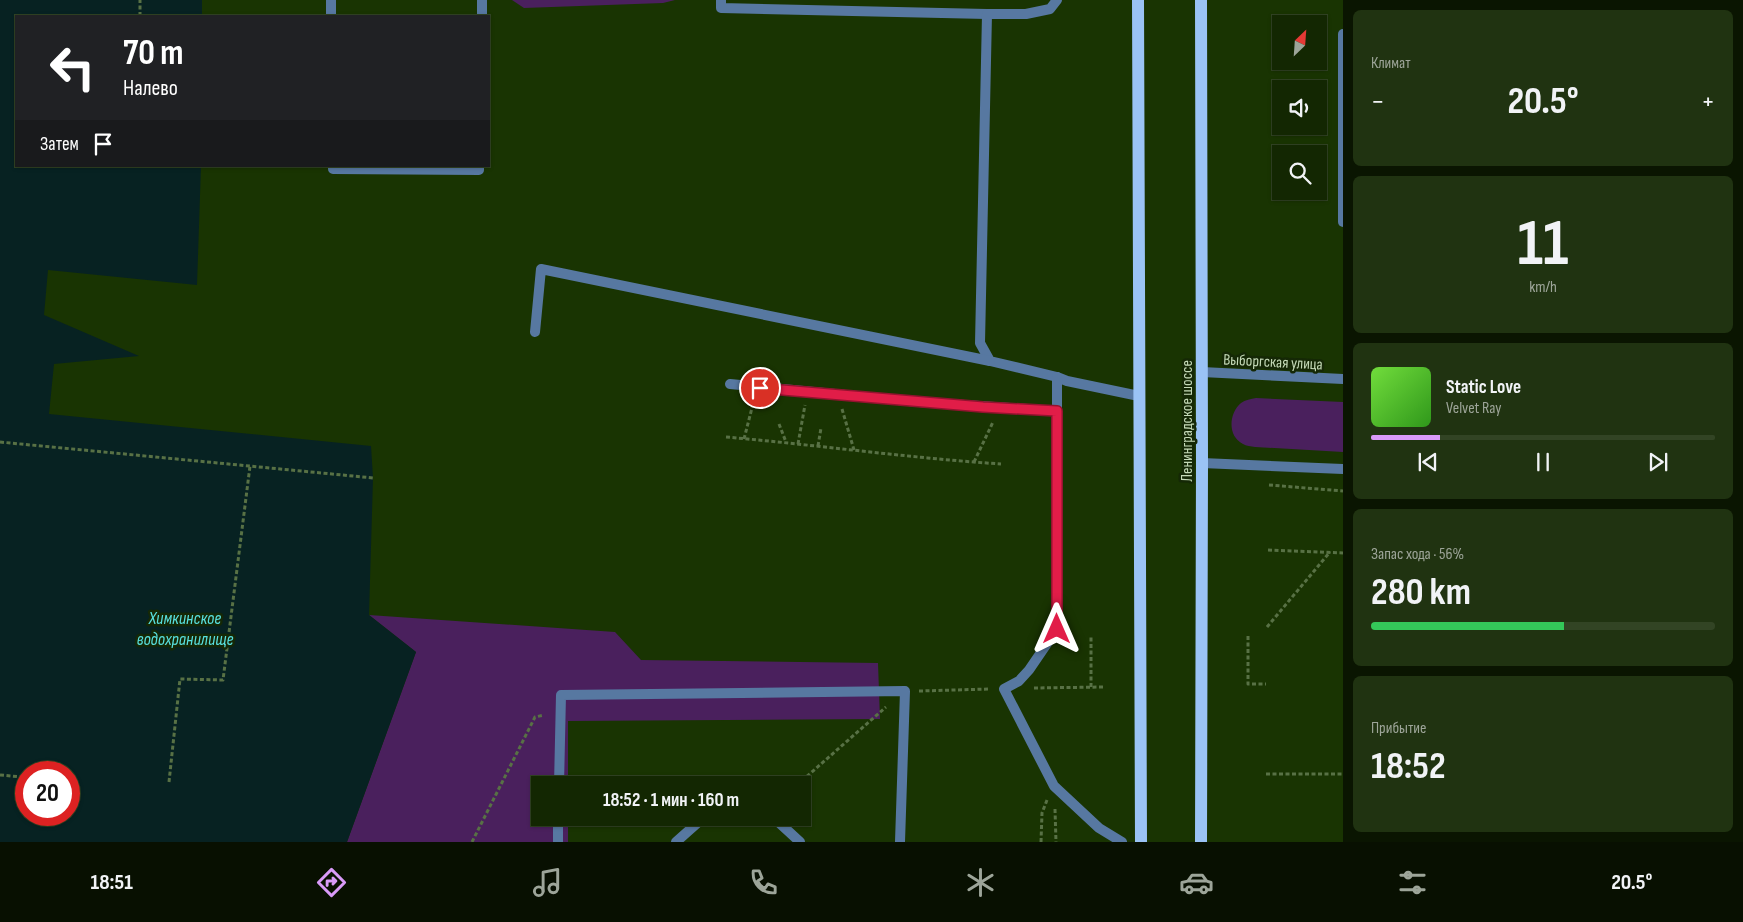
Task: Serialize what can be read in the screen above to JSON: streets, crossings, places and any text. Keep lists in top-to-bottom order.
{
  "streets": {
    "main road": ["Ленинградское шоссе"],
    "street": ["Выборгская улица"]
  },
  "crossings": [
    ["Выборгская улица", "Ленинградское шоссе"]
  ],
  "water": ["Химкинское водохранилище"],
  "north": "top right",
  "page": {
    "tile": [
      "Климат",
      ["11", "km/h"],
      ["Запас хода · 56%", "280 km"],
      ["Прибытие", "18:52"]
    ],
    "turn": ["70 m", "Налево"],
    "heat": ["−", "20.5°", "+"],
    "then": "Затем",
    "song": ["Static Love", "Velvet Ray"],
    "limit": "20",
    "trip": "18:52 · 1 мин · 160 m",
    "tabs": ["18:51", "20.5°"]
  }
}
